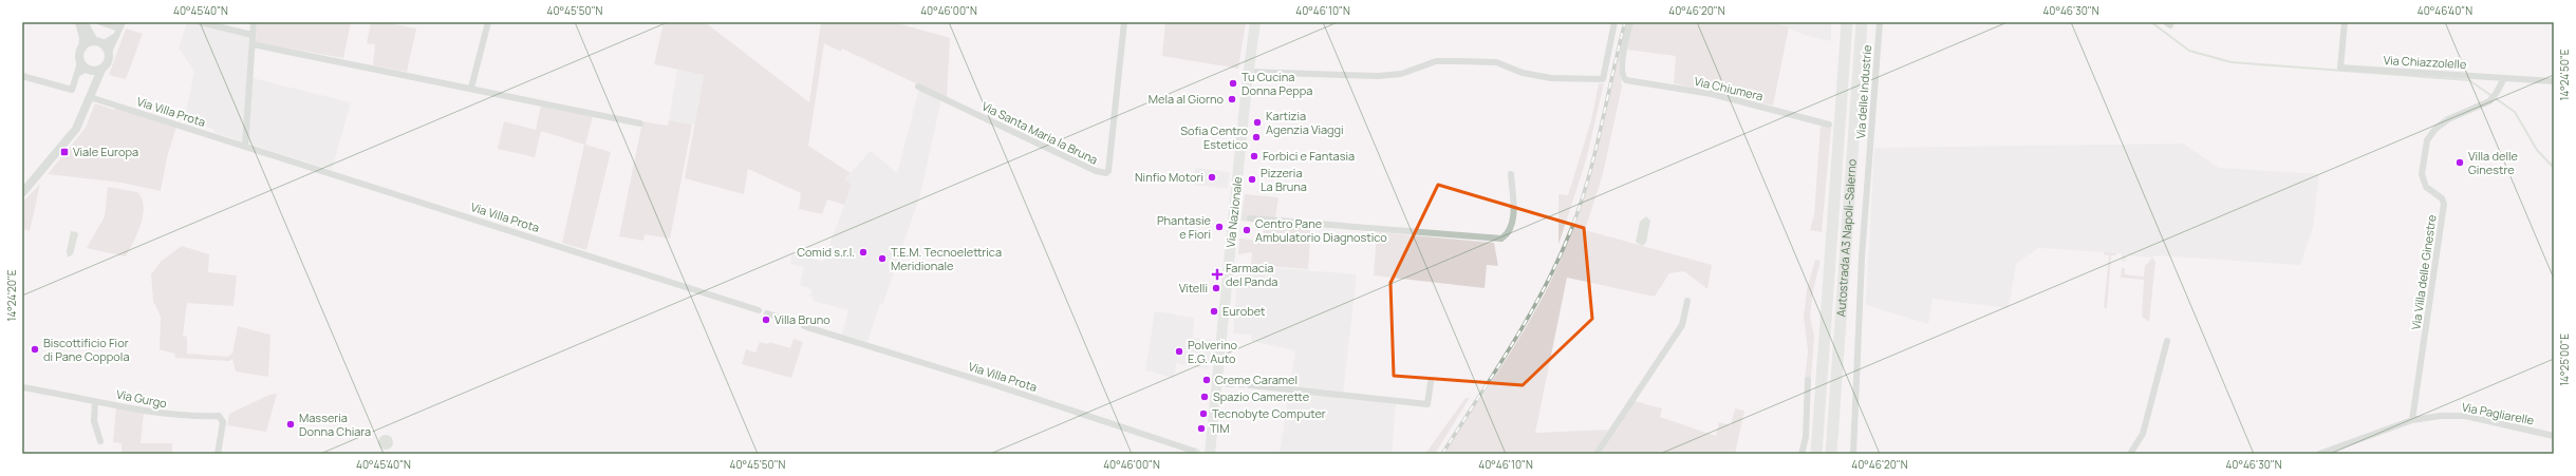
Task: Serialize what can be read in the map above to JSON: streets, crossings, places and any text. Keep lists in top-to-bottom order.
{
  "streets": {
    "highway": ["Autostrada A3 Napoli-Salerno"],
    "main road": ["Via Nazionale"],
    "street": [
      "Via Chiazzolelle",
      "Via Chiumera",
      "Via delle Industrie",
      "Via Villa Prota",
      "Via Santa Maria la Bruna",
      "Via Villa delle Ginestre",
      "Via Gurgo",
      "Via Pagliarelle"
    ]
  },
  "crossings": [
    ["Via Chiazzolelle", "Via Villa delle Ginestre"],
    ["Via Villa delle Ginestre", "Via Pagliarelle"]
  ],
  "places": {
    "other": [
      "Tu Cucina Donna Peppa",
      "Mela al Giorno",
      "Kartizia Agenzia Viaggi",
      "Sofia Centro Estetico",
      "Forbici e Fantasia",
      "Villa delle Ginestre",
      "Ninfio Motori",
      "Pizzeria La Bruna",
      "Phantasie e Fiori",
      "Centro Pane Ambulatorio Diagnostico",
      "Comid s.r.l.",
      "T.E.M. Tecnoelettrica Meridionale",
      "Vitelli",
      "Eurobet",
      "Villa Bruno",
      "Biscottificio Fior di Pane Coppola",
      "Polverino E.G. Auto",
      "Creme Caramel",
      "Spazio Camerette",
      "Tecnobyte Computer",
      "Masseria Donna Chiara",
      "TIM"
    ],
    "transit": ["Viale Europa"],
    "health": ["Farmacia del Panda"]
  },
  "coordinates": [
    "40°45'40\"N",
    "40°45'50\"N",
    "40°46'00\"N",
    "40°46'10\"N",
    "40°46'20\"N",
    "40°46'30\"N",
    "40°46'40\"N",
    "14°24'50\"E",
    "14°24'20\"E",
    "14°25'00\"E"
  ]
}
